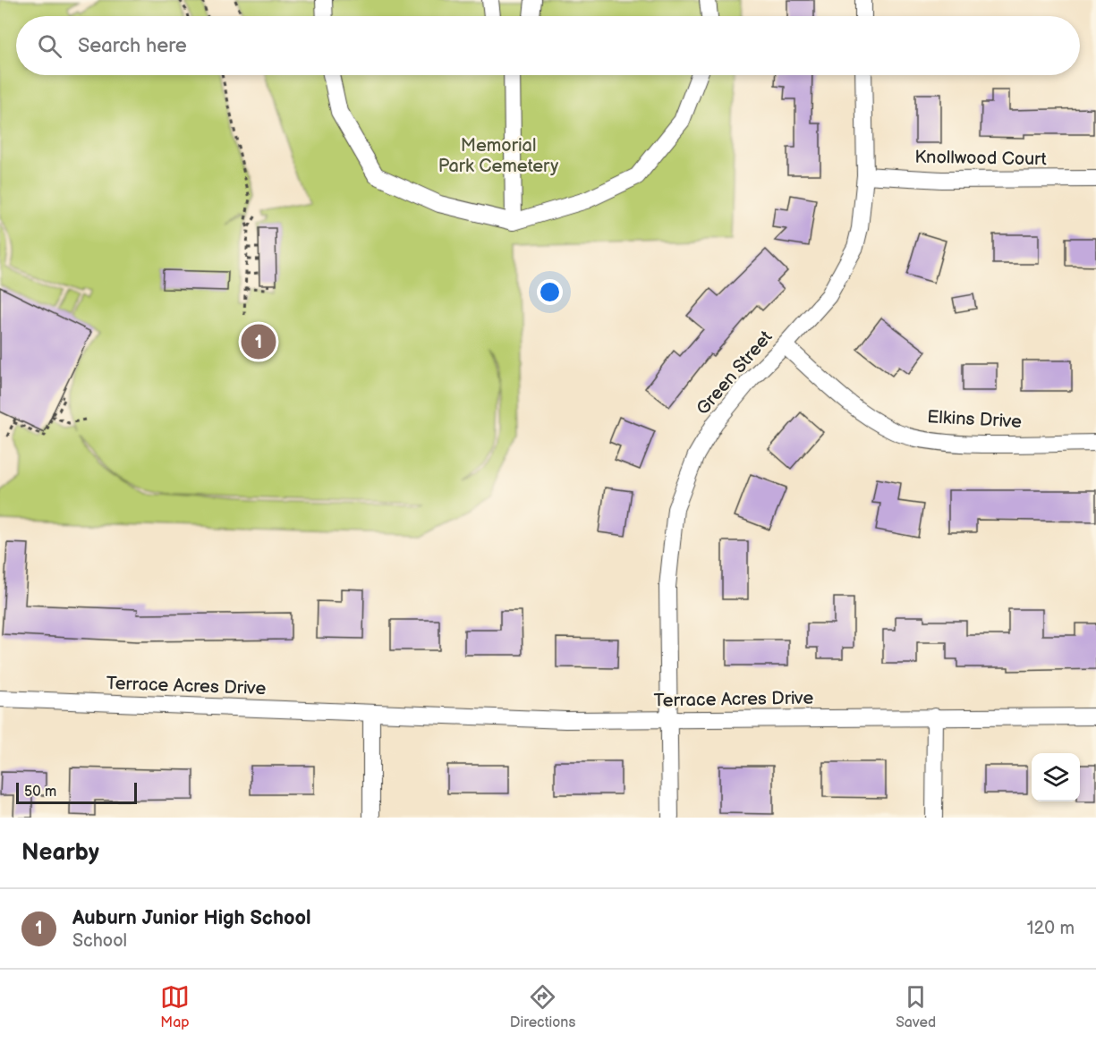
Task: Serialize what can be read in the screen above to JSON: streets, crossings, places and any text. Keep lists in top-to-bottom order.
{
  "streets": {
    "street": [
      "Knollwood Court",
      "Green Street",
      "Elkins Drive",
      "Terrace Acres Drive"
    ]
  },
  "crossings": [
    ["Knollwood Court", "Green Street"],
    ["Green Street", "Elkins Drive"],
    ["Green Street", "Terrace Acres Drive"]
  ],
  "parks": ["Memorial Park Cemetery"],
  "scale_bar": "50 m",
  "page": {
    "search": "Search here",
    "pins": "1",
    "scale": "50 m",
    "heading": "Nearby",
    "list": [
      {
        "mark": "1",
        "name": "Auburn Junior High School",
        "note": "School",
        "value": "120 m"
      }
    ],
    "nav": ["Map", "Directions", "Saved"]
  }
}
